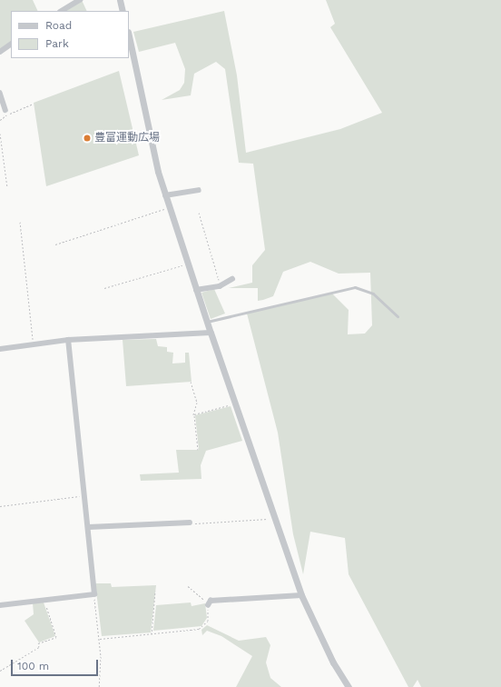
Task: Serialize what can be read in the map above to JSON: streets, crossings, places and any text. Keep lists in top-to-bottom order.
{
  "places": ["豊富運動広場"],
  "legend": ["Road", "Park"],
  "scale_bar": "100 m"
}
